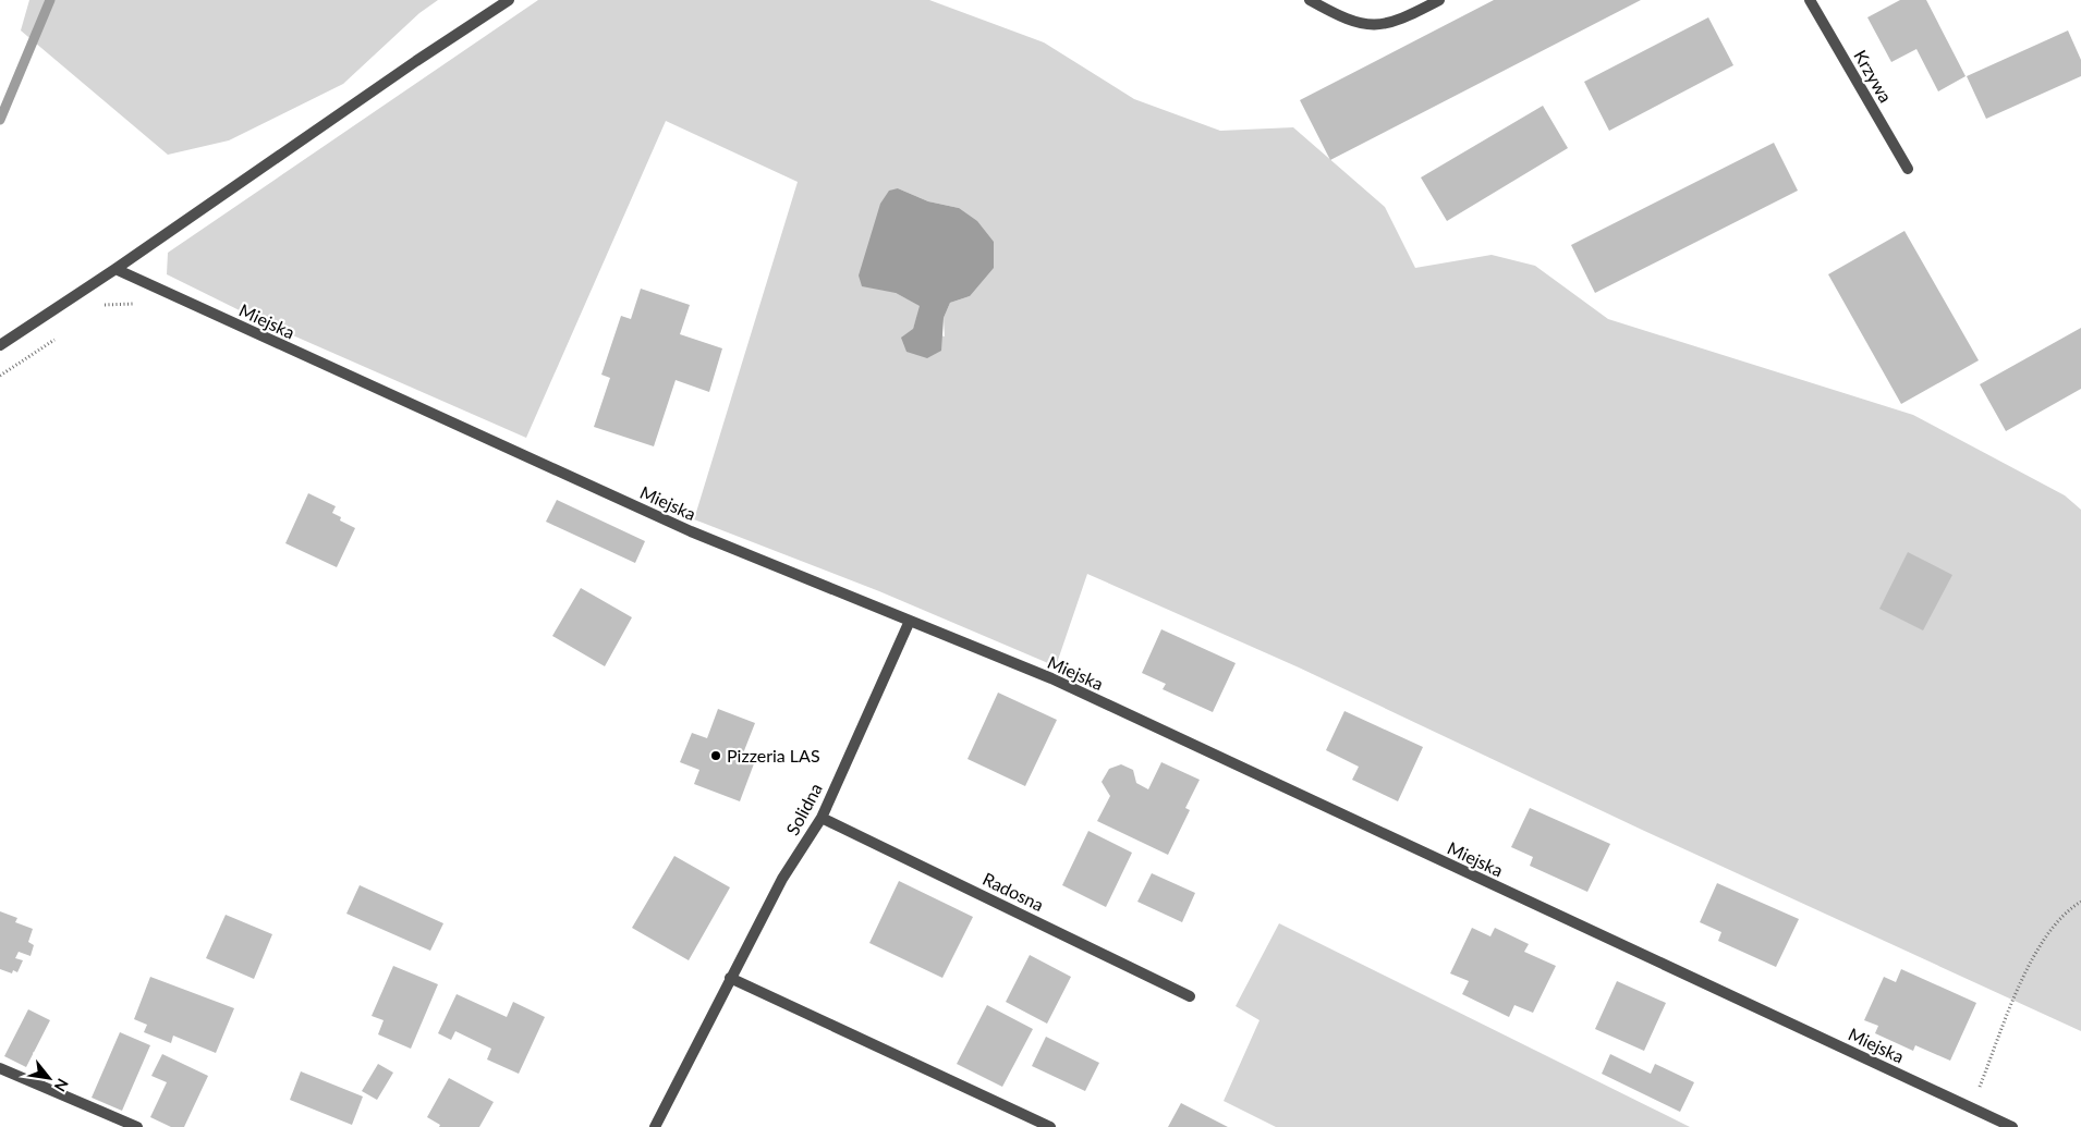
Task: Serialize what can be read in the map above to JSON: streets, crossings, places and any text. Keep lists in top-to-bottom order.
{
  "streets": {
    "street": [
      "Krzywa",
      "Miejska",
      "Solidna",
      "Radosna"
    ]
  },
  "crossings": [
    ["Miejska", "Solidna"],
    ["Solidna", "Radosna"]
  ],
  "places": ["Pizzeria LAS"],
  "north": "bottom right"
}
